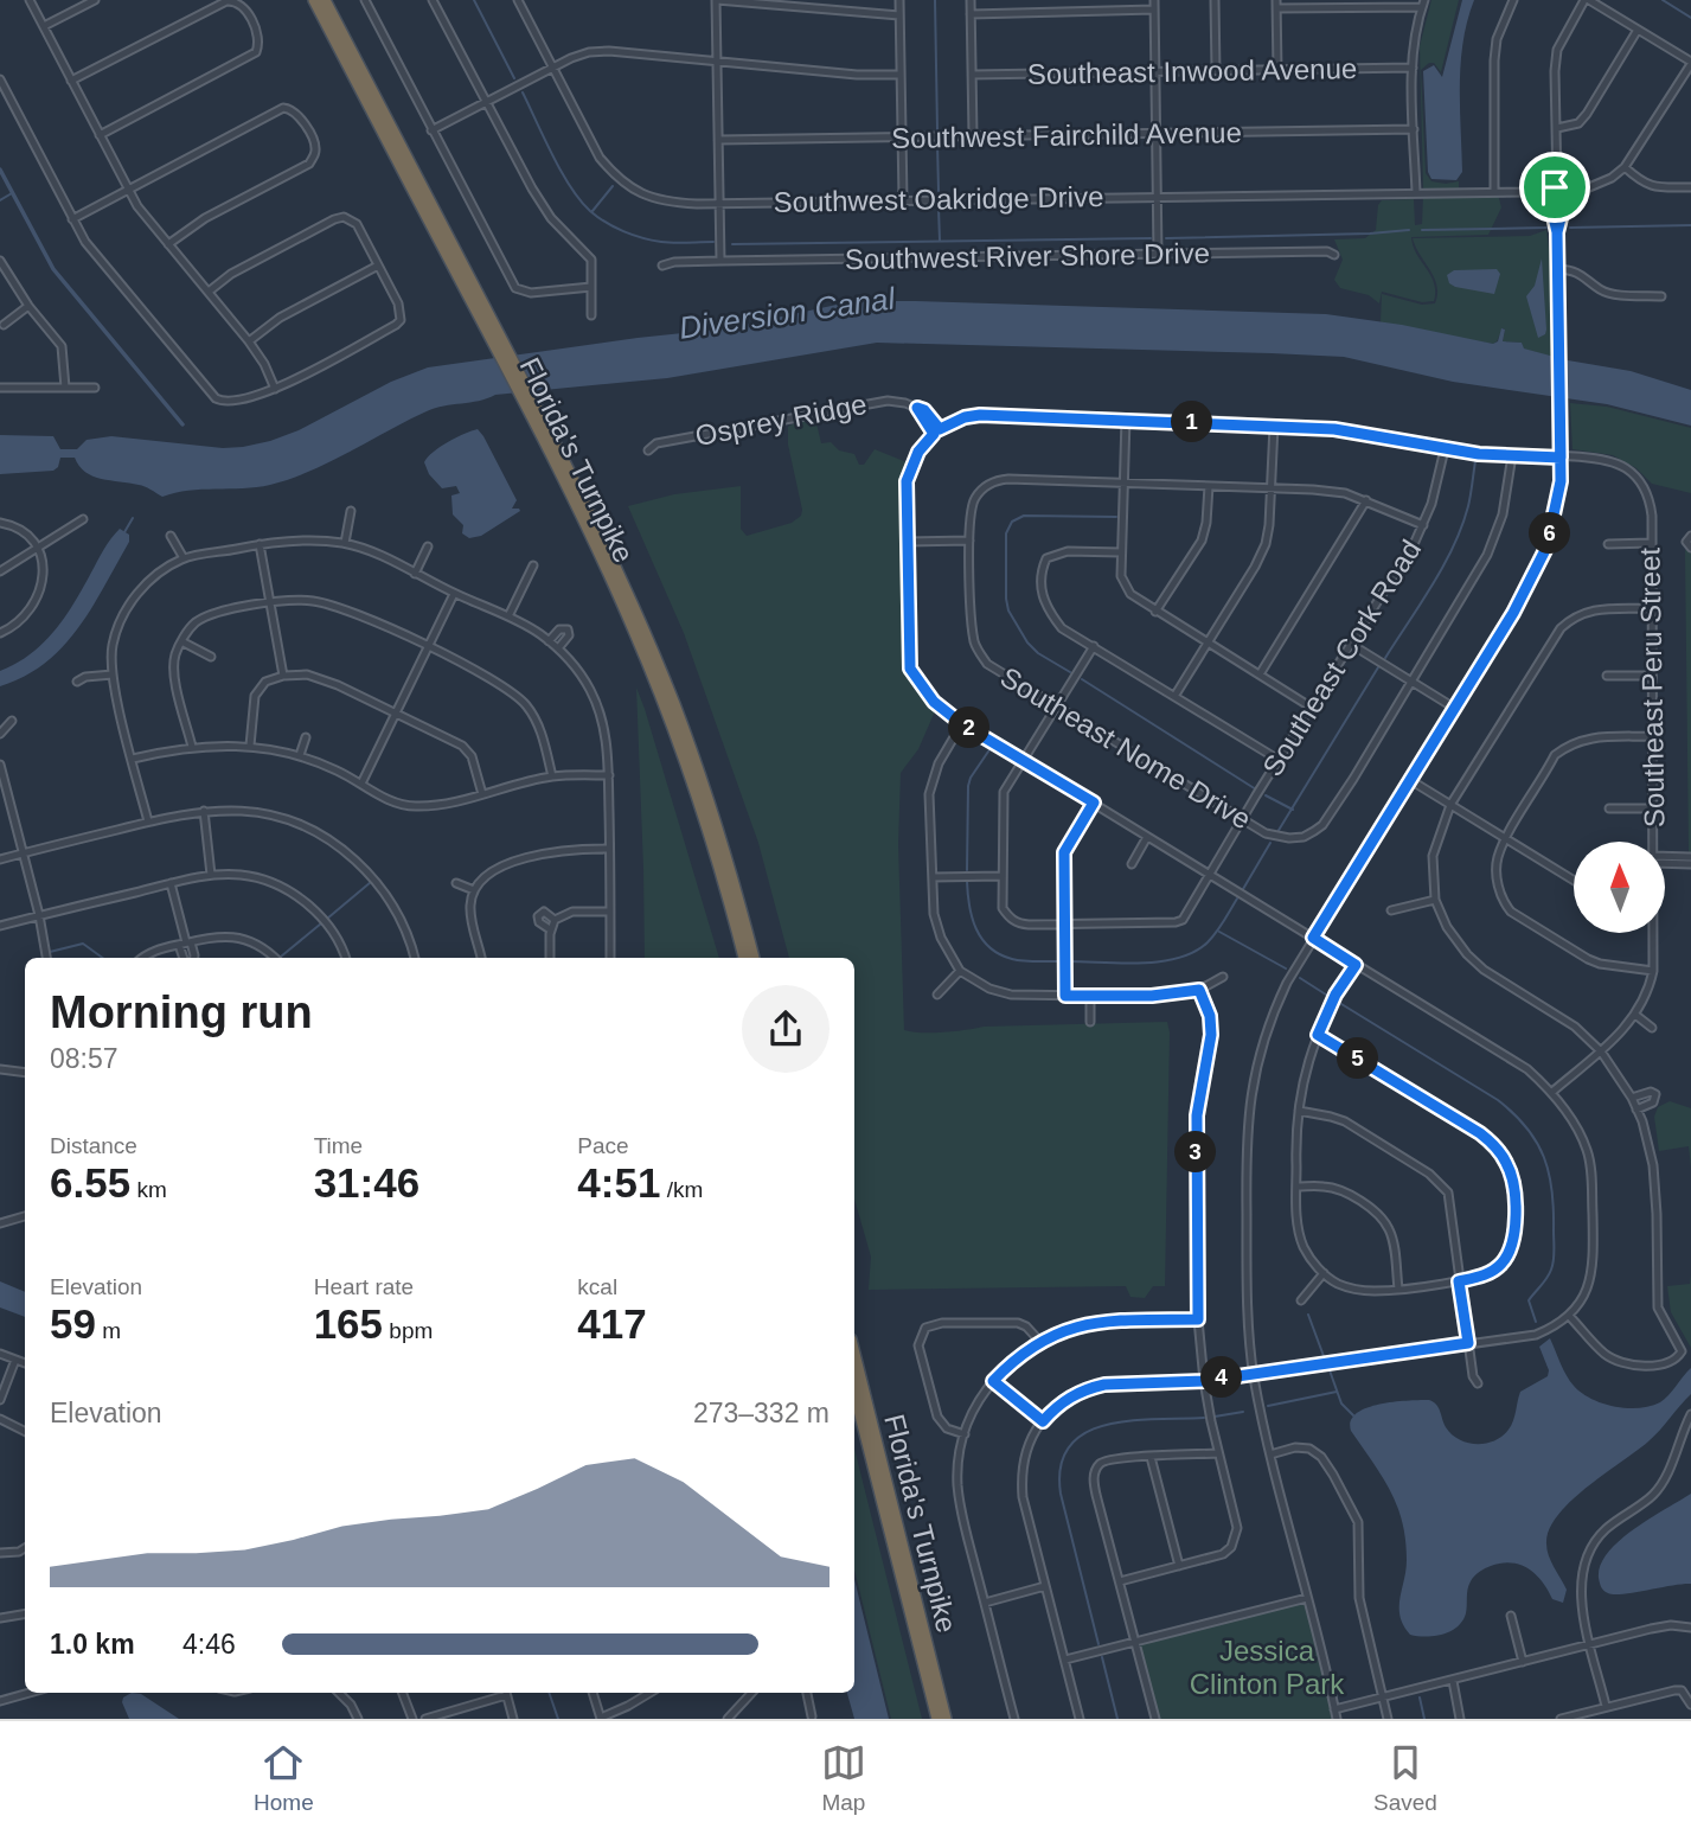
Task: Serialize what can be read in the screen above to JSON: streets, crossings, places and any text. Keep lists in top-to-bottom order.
{
  "streets": {
    "highway": ["Florida's Turnpike"],
    "street": [
      "Southeast Inwood Avenue",
      "Southwest Fairchild Avenue",
      "Southwest Oakridge Drive",
      "Southwest River Shore Drive",
      "Osprey Ridge",
      "Southeast Cork Road",
      "Southeast Peru Street",
      "Southeast Nome Drive"
    ]
  },
  "crossings": [
    ["Osprey Ridge", "Southeast Peru Street"],
    ["Southeast Cork Road", "Southeast Peru Street"],
    ["Southeast Cork Road", "Southeast Nome Drive"],
    ["Southeast Peru Street", "Southeast Nome Drive"]
  ],
  "water": ["Diversion Canal"],
  "parks": ["Jessica Clinton Park"],
  "north": "top",
  "page": {
    "pins": [
      "1",
      "6",
      "2",
      "5",
      "3",
      "4"
    ],
    "heading": ["Morning run", "08:57"],
    "stats": [
      ["Distance", "6.55 km"],
      ["Time", "31:46"],
      ["Pace", "4:51 /km"],
      ["Elevation", "59 m"],
      ["Heart rate", "165 bpm"],
      ["kcal", "417"]
    ],
    "chart": ["Elevation", "273–332 m"],
    "list": [
      {
        "name": "1.0 km",
        "note": "4:46"
      }
    ],
    "tabs": ["Home", "Map", "Saved"]
  }
}
